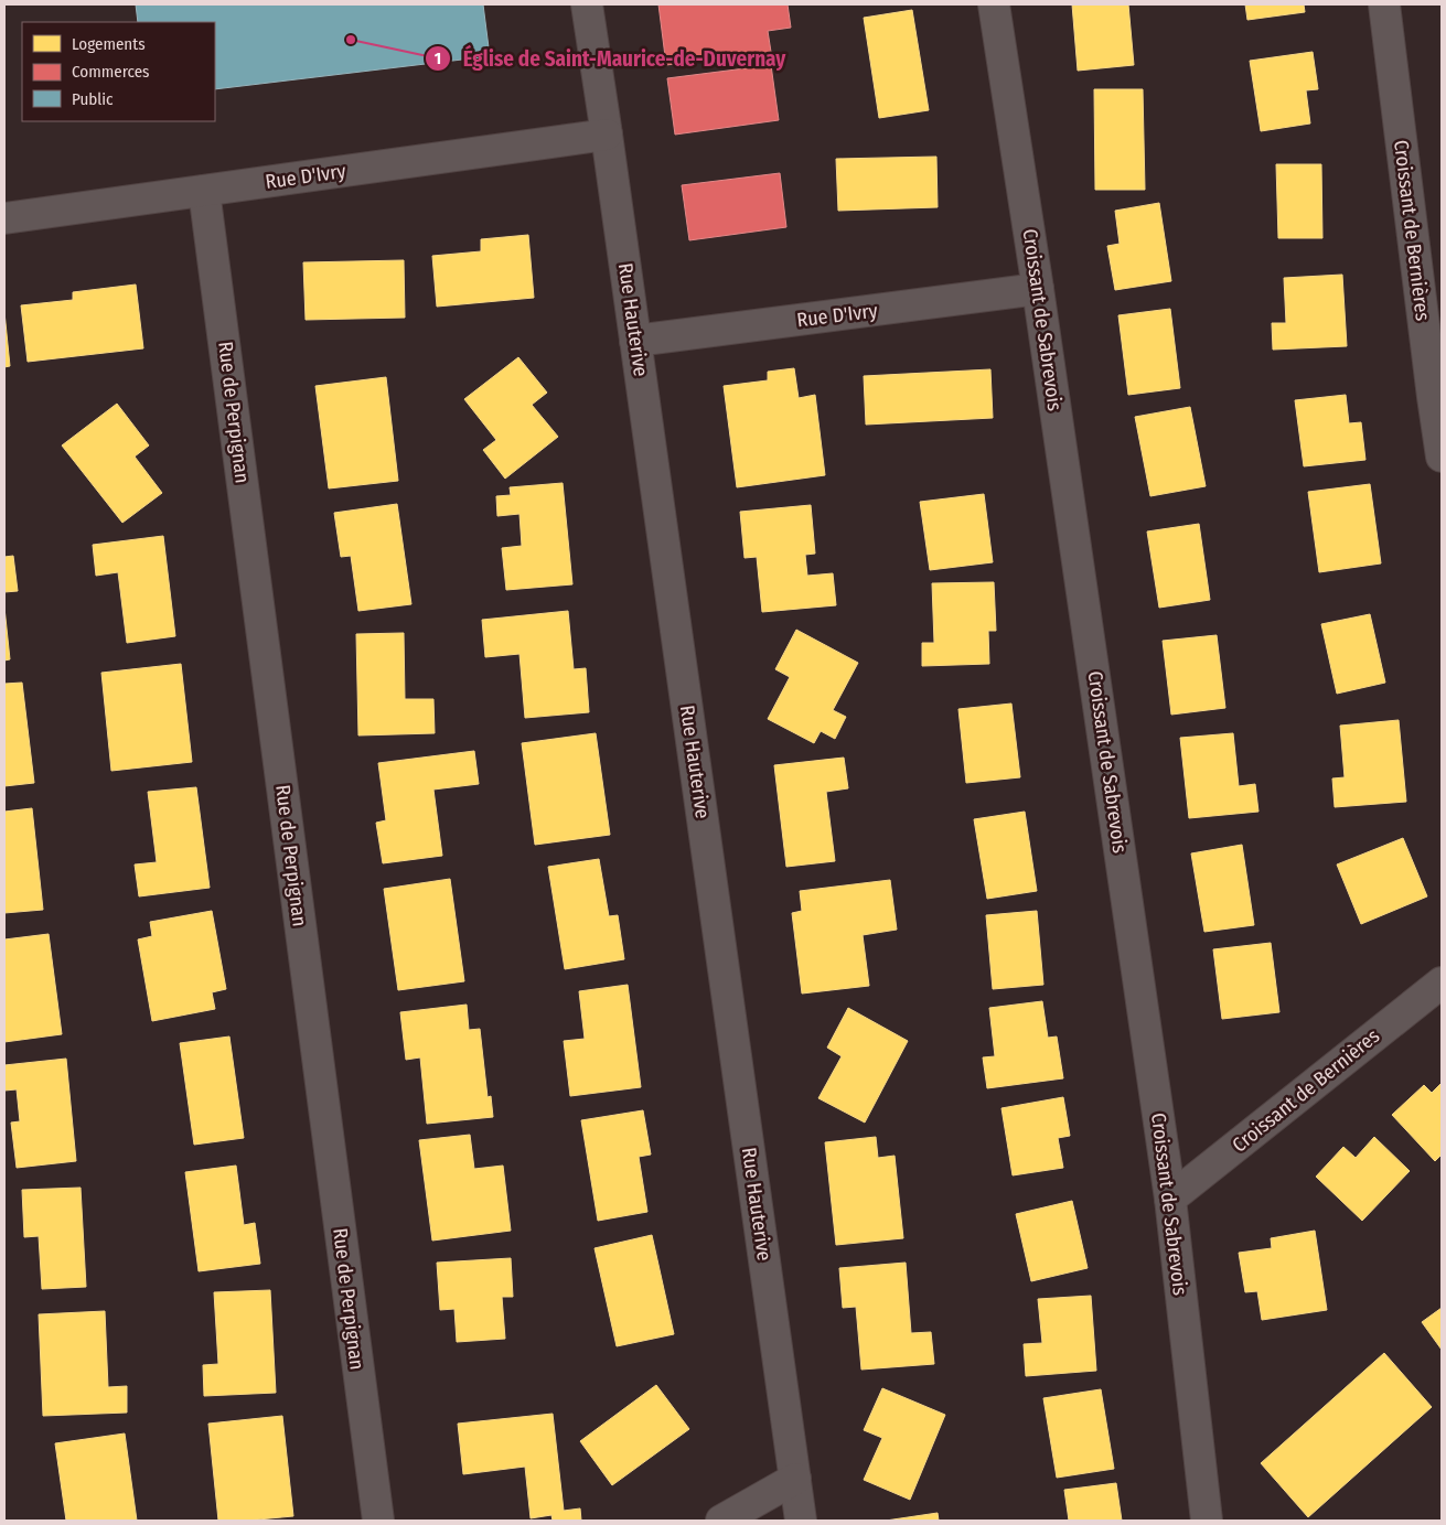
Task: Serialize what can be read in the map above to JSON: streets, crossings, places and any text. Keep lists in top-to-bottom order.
{
  "streets": {
    "street": [
      "Rue D'Ivry",
      "Croissant de Bernières",
      "Rue Hauterive",
      "Croissant de Sabrevois",
      "Rue de Perpignan"
    ]
  },
  "crossings": [
    ["Rue D'Ivry", "Rue Hauterive"],
    ["Rue D'Ivry", "Croissant de Sabrevois"],
    ["Rue D'Ivry", "Rue de Perpignan"],
    ["Croissant de Bernières", "Croissant de Sabrevois"]
  ],
  "places": ["Église de Saint-Maurice-de-Duvernay"],
  "legend": ["Logements", "Commerces", "Public"]
}
